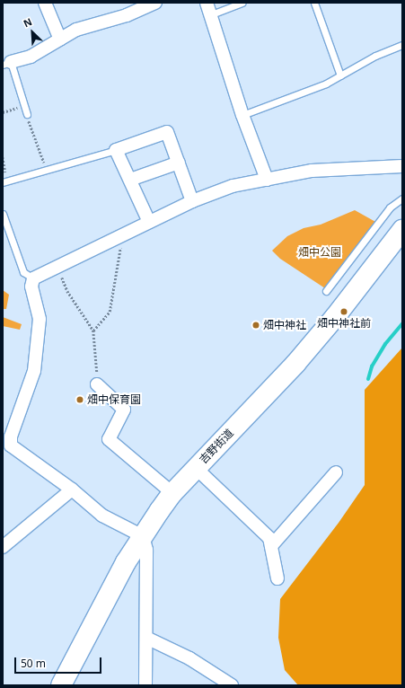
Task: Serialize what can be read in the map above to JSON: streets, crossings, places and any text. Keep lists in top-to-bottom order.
{
  "streets": {
    "main road": ["吉野街道"]
  },
  "parks": ["畑中公園"],
  "places": ["畑中神社前", "畑中神社", "畑中保育園"],
  "scale_bar": "50 m",
  "north": "top left"
}
